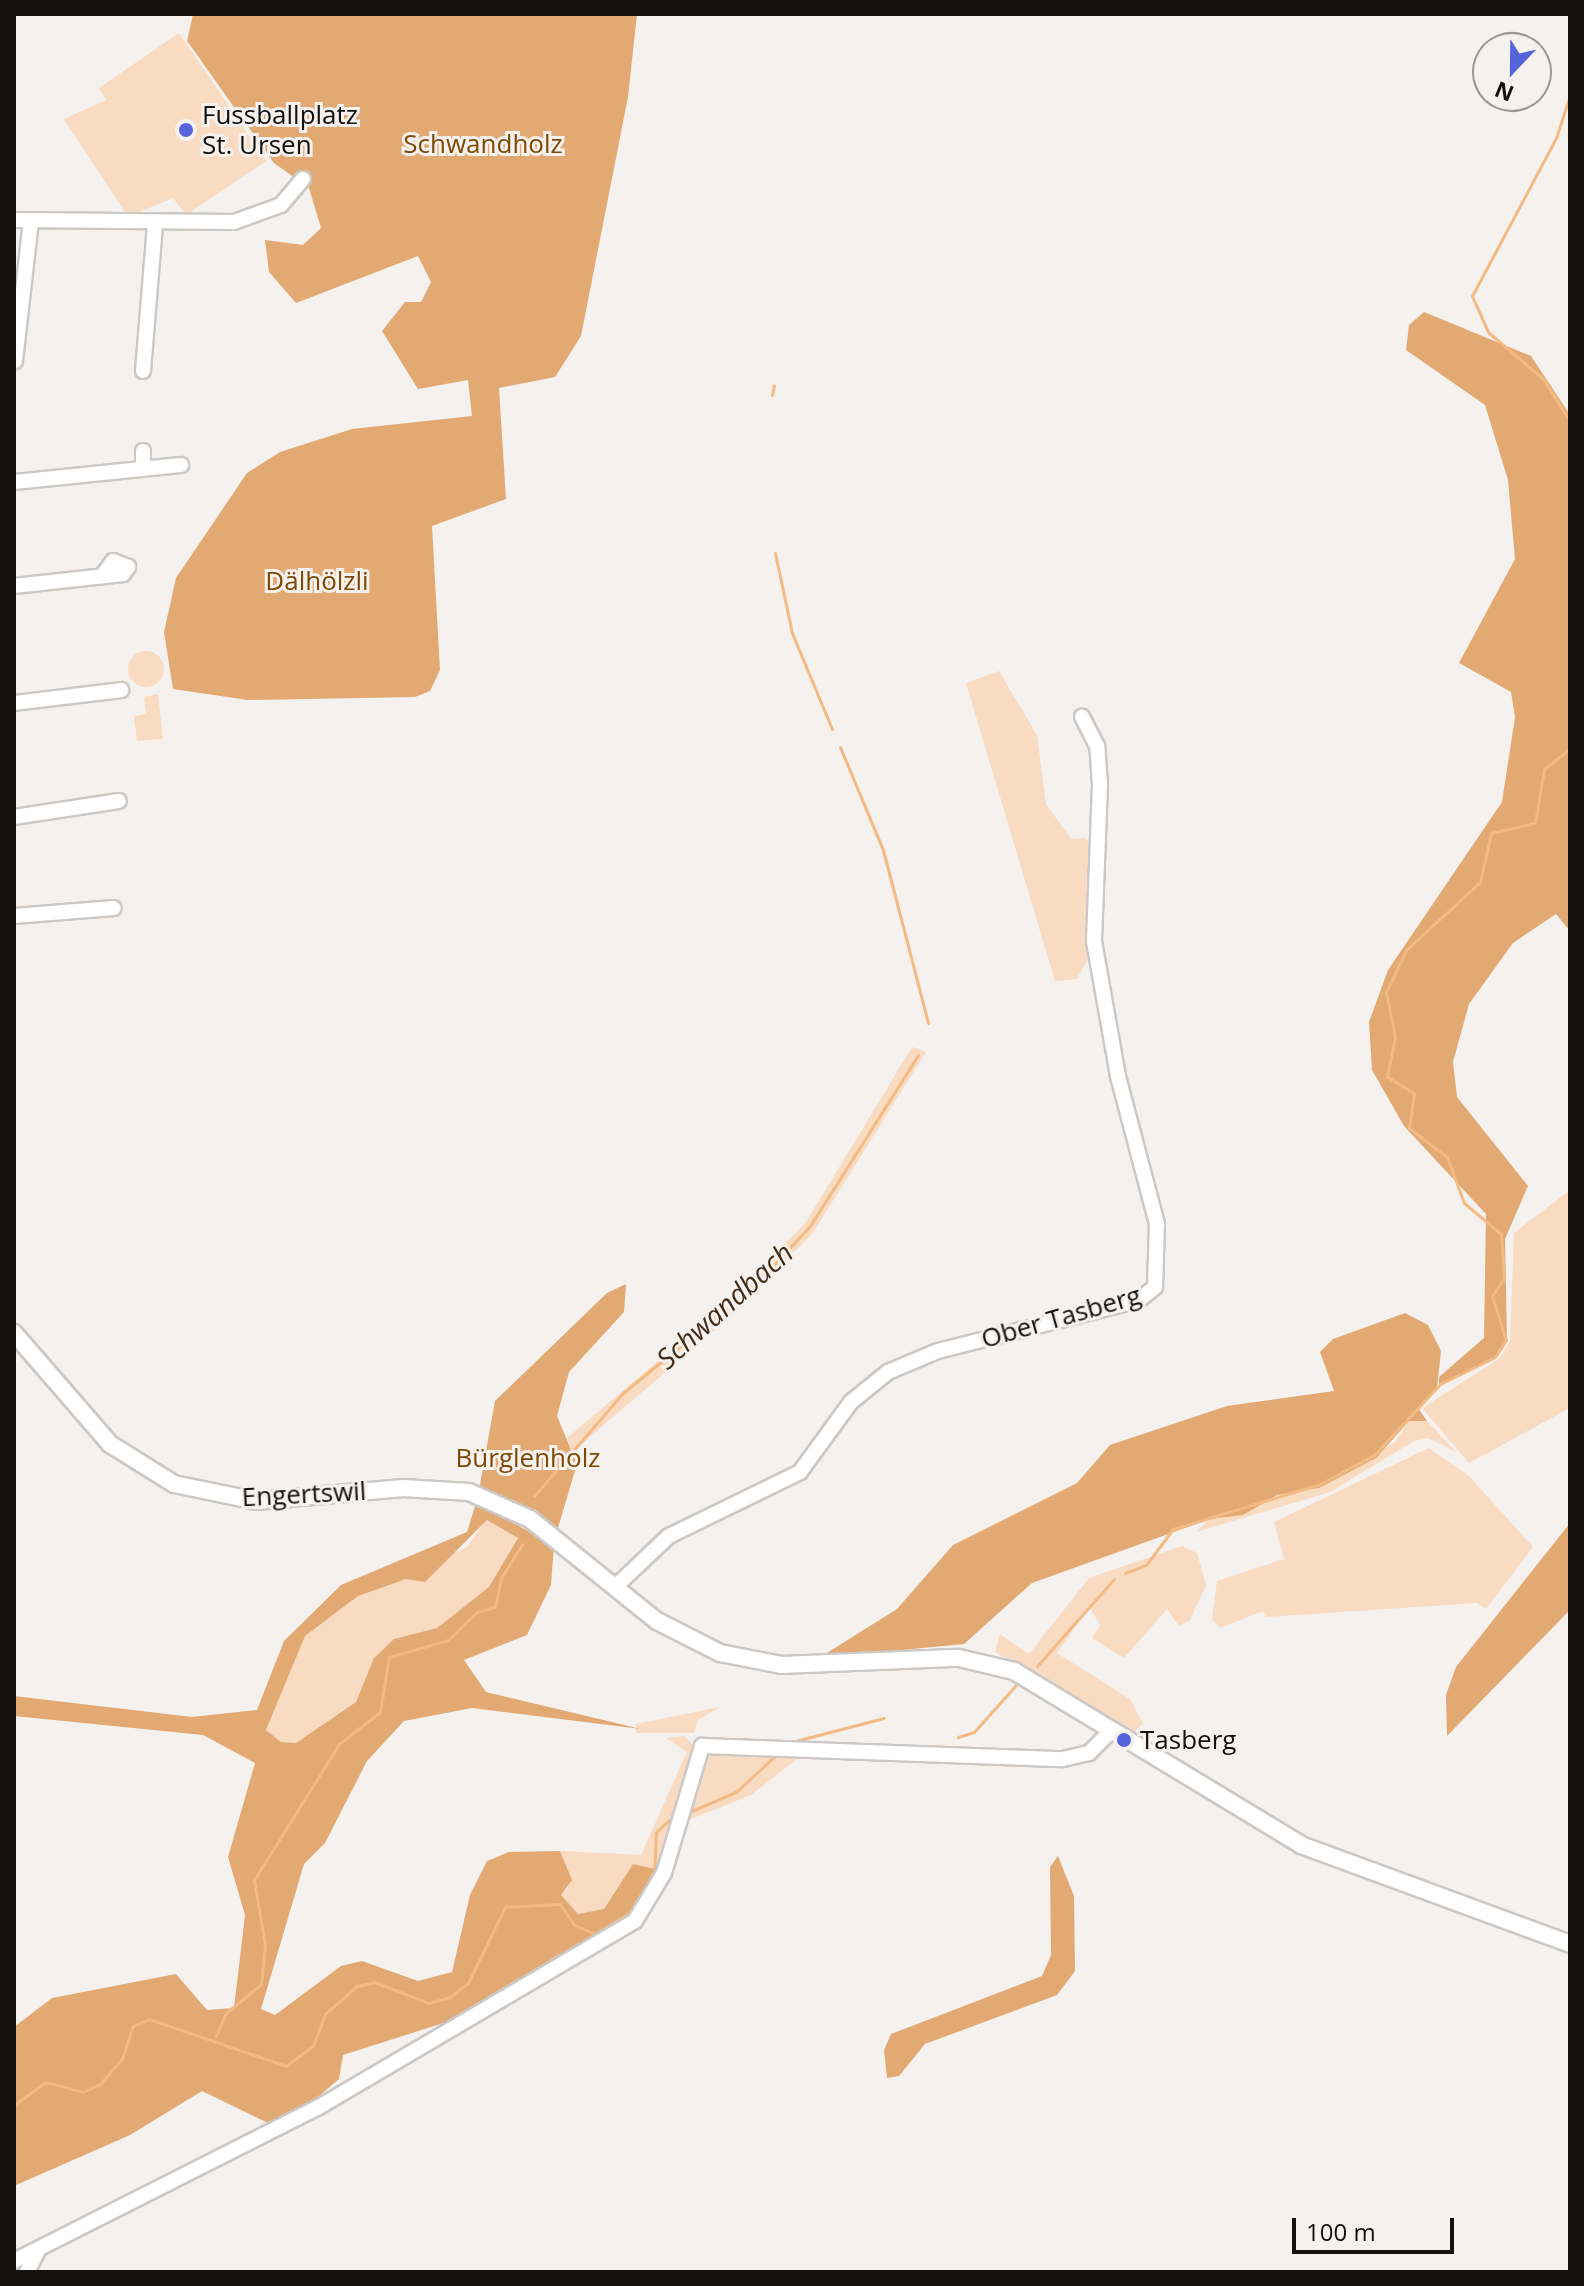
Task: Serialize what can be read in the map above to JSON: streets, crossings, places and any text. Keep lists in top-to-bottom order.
{
  "streets": {
    "main road": ["Engertswil"],
    "street": ["Ober Tasberg"]
  },
  "crossings": [
    ["Ober Tasberg", "Engertswil"]
  ],
  "water": ["Schwandbach"],
  "parks": ["Schwandholz", "Dälhölzli", "Bürglenholz"],
  "places": ["Fussballplatz St. Ursen", "Tasberg"],
  "scale_bar": "100 m",
  "north": "bottom"
}
